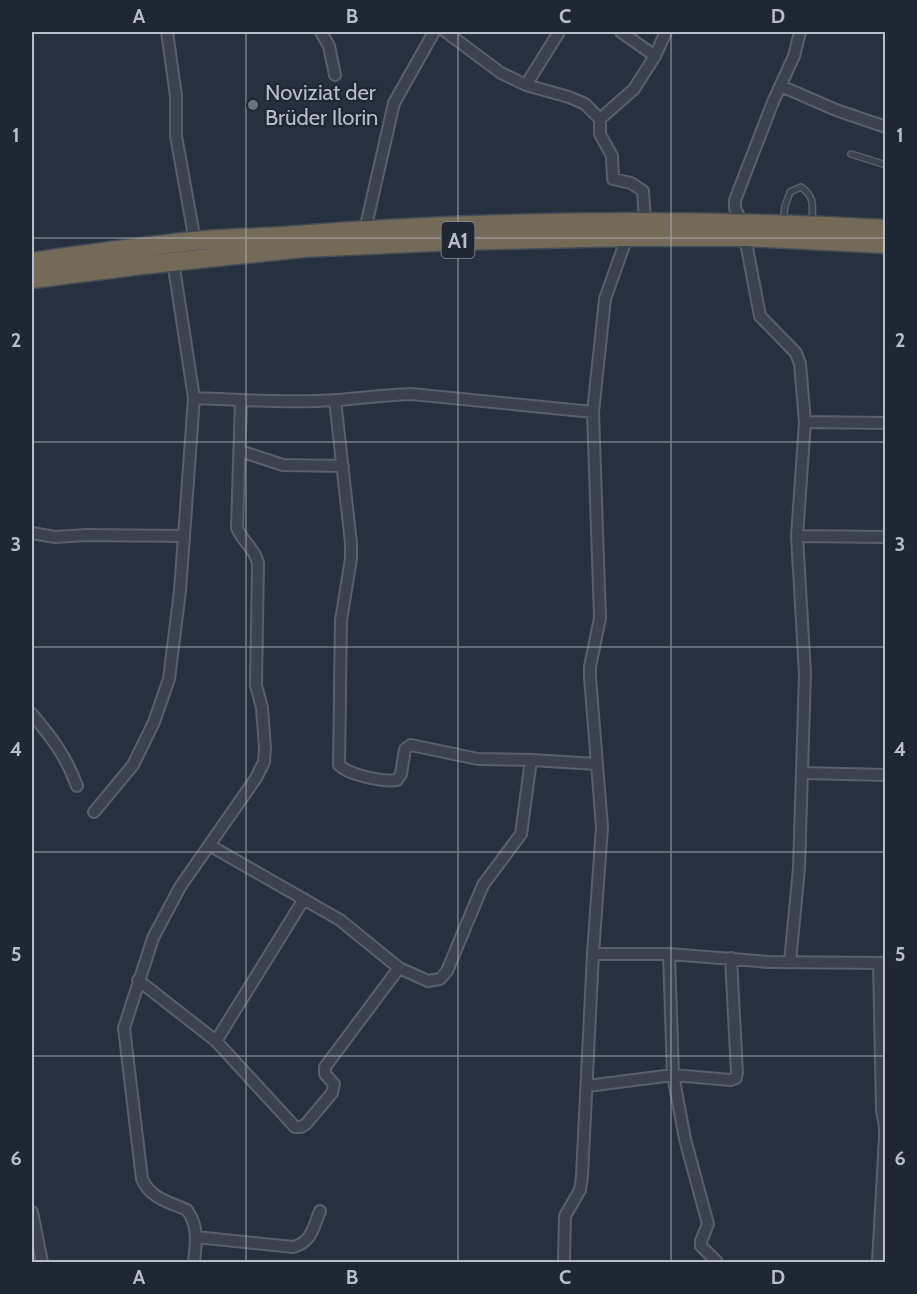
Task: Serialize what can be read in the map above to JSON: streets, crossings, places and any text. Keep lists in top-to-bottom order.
{
  "streets": {
    "highway": ["A1"]
  },
  "places": ["Noviziat der Brüder Ilorin"],
  "grid": {
    "columns": [
      "A",
      "B",
      "C",
      "D"
    ],
    "rows": [
      "1",
      "2",
      "3",
      "4",
      "5",
      "6"
    ]
  }
}
